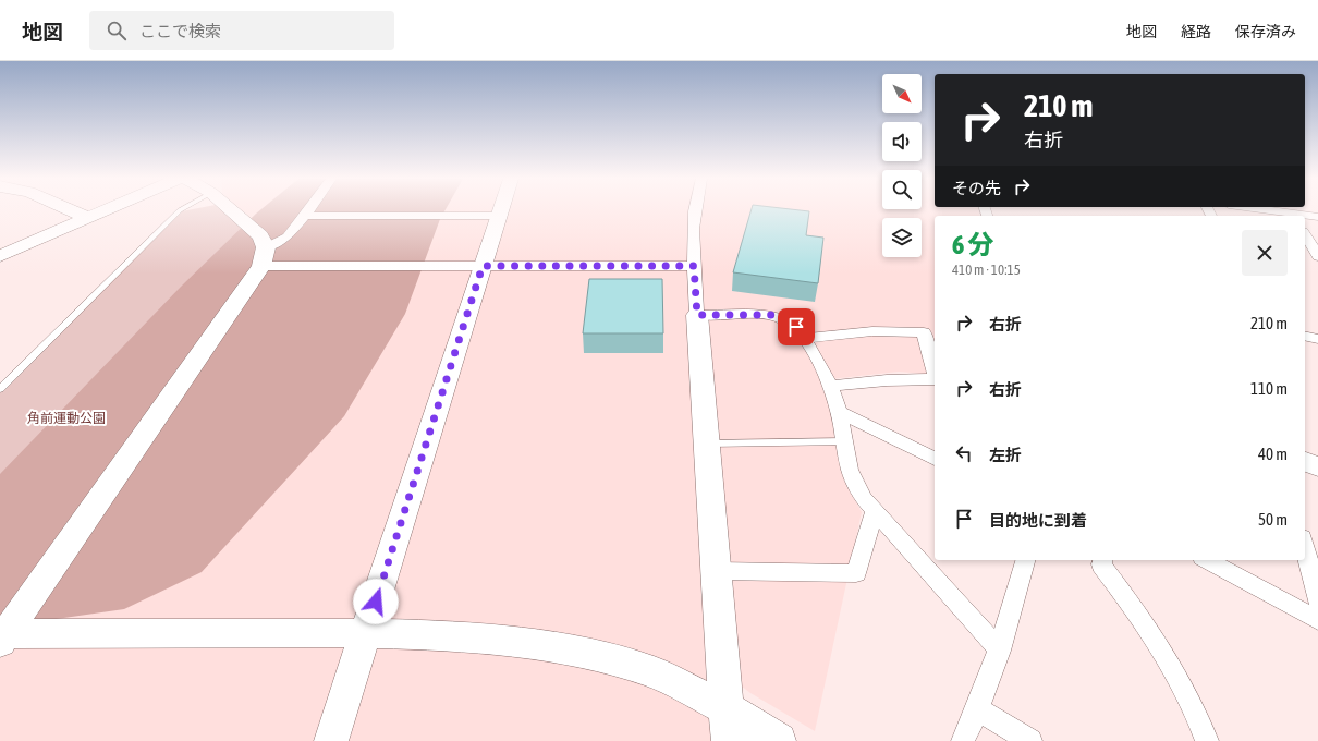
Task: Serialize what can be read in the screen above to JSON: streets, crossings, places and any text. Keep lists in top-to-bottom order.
{
  "parks": ["角前運動公園"],
  "north": "bottom right",
  "page": {
    "header": "地図",
    "search": "ここで検索",
    "nav": ["地図", "経路", "保存済み"],
    "turn": ["210 m", "右折"],
    "then": "その先",
    "heading": ["6 分", "410 m · 10:15"],
    "list": [
      {
        "name": "右折",
        "value": "210 m"
      },
      {
        "name": "右折",
        "value": "110 m"
      },
      {
        "name": "左折",
        "value": "40 m"
      },
      {
        "name": "目的地に到着",
        "value": "50 m"
      }
    ]
  }
}
